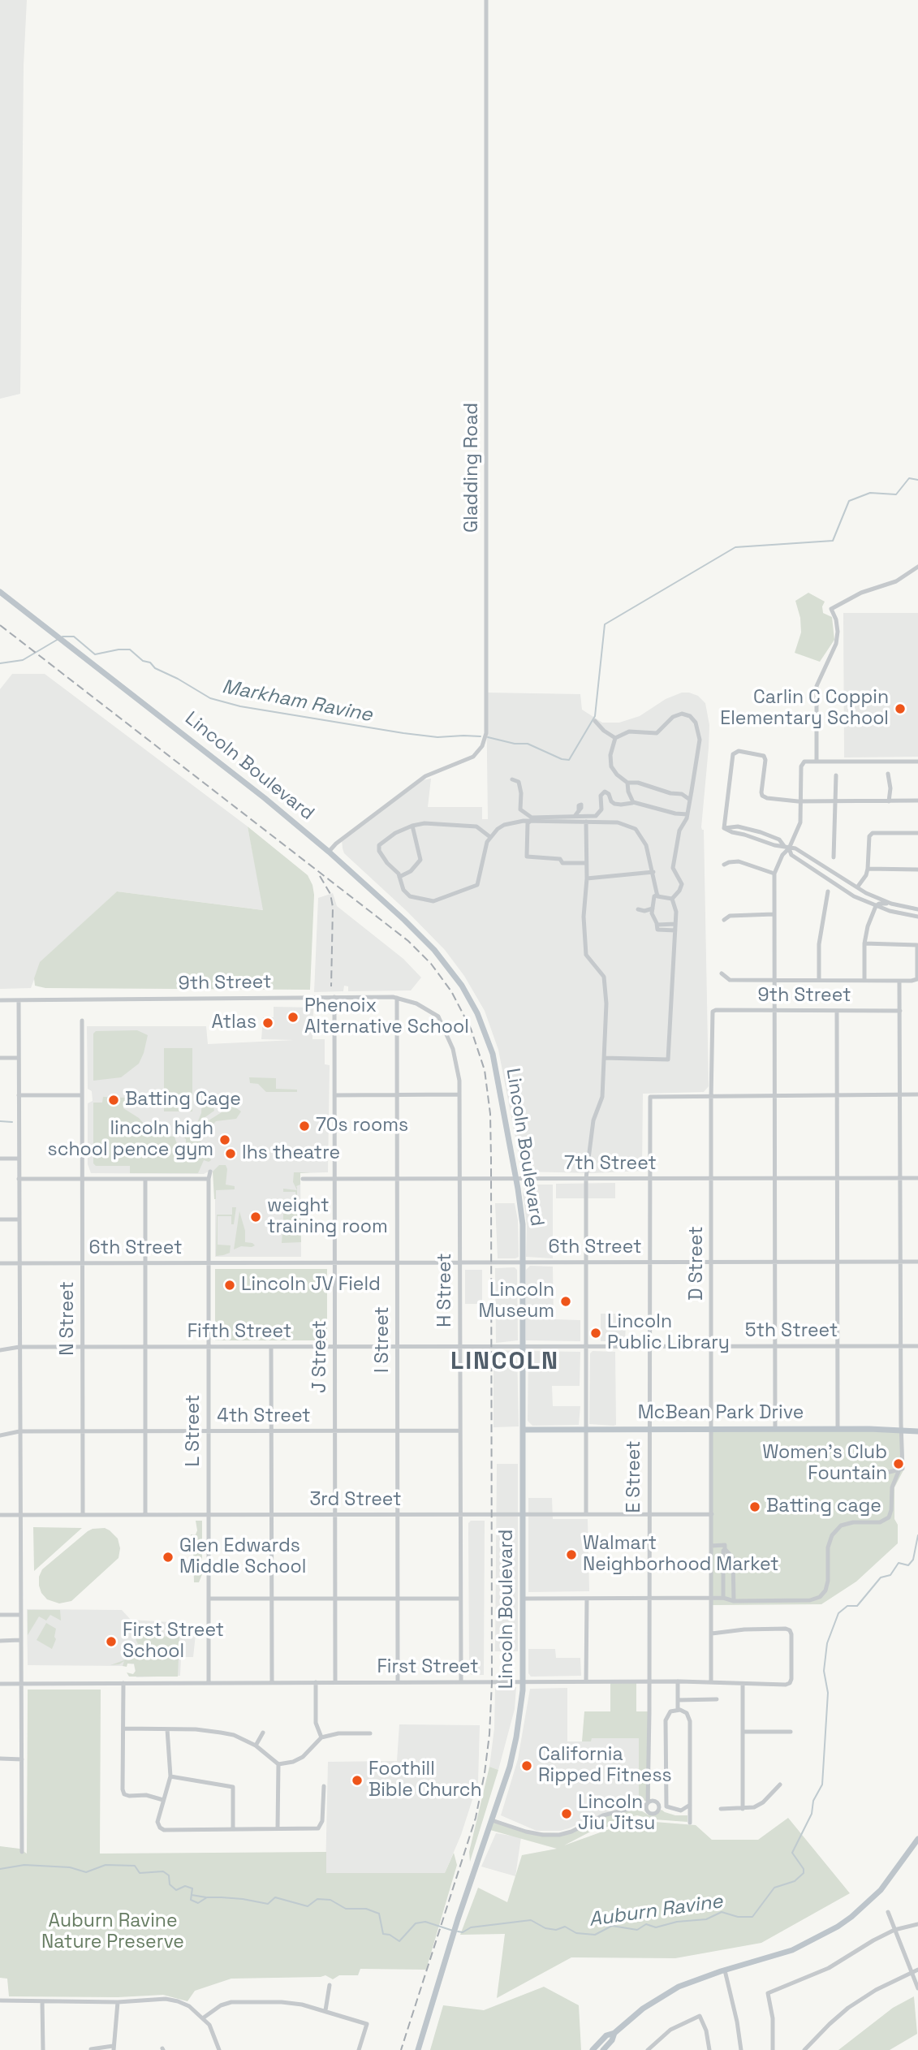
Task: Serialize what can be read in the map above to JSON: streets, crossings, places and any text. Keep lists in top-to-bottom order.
{
  "streets": {
    "main road": ["Lincoln Boulevard", "McBean Park Drive"],
    "street": [
      "Gladding Road",
      "9th Street",
      "7th Street",
      "6th Street",
      "D Street",
      "H Street",
      "N Street",
      "5th Street",
      "Fifth Street",
      "I Street",
      "J Street",
      "4th Street",
      "L Street",
      "E Street",
      "3rd Street",
      "First Street"
    ]
  },
  "crossings": [
    ["Gladding Road", "Lincoln Boulevard"],
    ["Lincoln Boulevard", "7th Street"],
    ["Lincoln Boulevard", "6th Street"],
    ["Lincoln Boulevard", "5th Street"],
    ["Lincoln Boulevard", "McBean Park Drive"],
    ["Lincoln Boulevard", "3rd Street"],
    ["Lincoln Boulevard", "First Street"],
    ["9th Street", "D Street"],
    ["9th Street", "H Street"],
    ["9th Street", "I Street"],
    ["9th Street", "J Street"],
    ["7th Street", "D Street"],
    ["7th Street", "H Street"],
    ["7th Street", "I Street"],
    ["7th Street", "J Street"],
    ["7th Street", "E Street"],
    ["6th Street", "D Street"],
    ["6th Street", "H Street"],
    ["6th Street", "N Street"],
    ["6th Street", "I Street"],
    ["6th Street", "J Street"],
    ["6th Street", "L Street"],
    ["6th Street", "E Street"],
    ["D Street", "5th Street"],
    ["D Street", "McBean Park Drive"],
    ["D Street", "E Street"],
    ["D Street", "3rd Street"],
    ["D Street", "First Street"],
    ["H Street", "5th Street"],
    ["H Street", "Fifth Street"],
    ["H Street", "4th Street"],
    ["H Street", "3rd Street"],
    ["H Street", "First Street"],
    ["N Street", "Fifth Street"],
    ["N Street", "4th Street"],
    ["N Street", "3rd Street"],
    ["5th Street", "Fifth Street"],
    ["5th Street", "E Street"],
    ["Fifth Street", "I Street"],
    ["Fifth Street", "J Street"],
    ["Fifth Street", "L Street"],
    ["I Street", "4th Street"],
    ["I Street", "3rd Street"],
    ["I Street", "First Street"],
    ["J Street", "4th Street"],
    ["J Street", "3rd Street"],
    ["J Street", "First Street"],
    ["McBean Park Drive", "E Street"],
    ["4th Street", "L Street"],
    ["L Street", "3rd Street"],
    ["L Street", "First Street"],
    ["E Street", "3rd Street"],
    ["E Street", "First Street"]
  ],
  "districts": ["LINCOLN"],
  "water": ["Markham Ravine", "Auburn Ravine"],
  "parks": ["Auburn Ravine Nature Preserve"],
  "places": [
    "Carlin C Coppin Elementary School",
    "Phenoix Alternative School",
    "Atlas",
    "Batting Cage",
    "70s rooms",
    "lincoln high school pence gym",
    "lhs theatre",
    "weight training room",
    "Lincoln JV Field",
    "Lincoln Museum",
    "Lincoln Public Library",
    "Women's Club Fountain",
    "Batting cage",
    "Walmart Neighborhood Market",
    "Glen Edwards Middle School",
    "First Street School",
    "California Ripped Fitness",
    "Foothill Bible Church",
    "Lincoln Jiu Jitsu"
  ]
}
